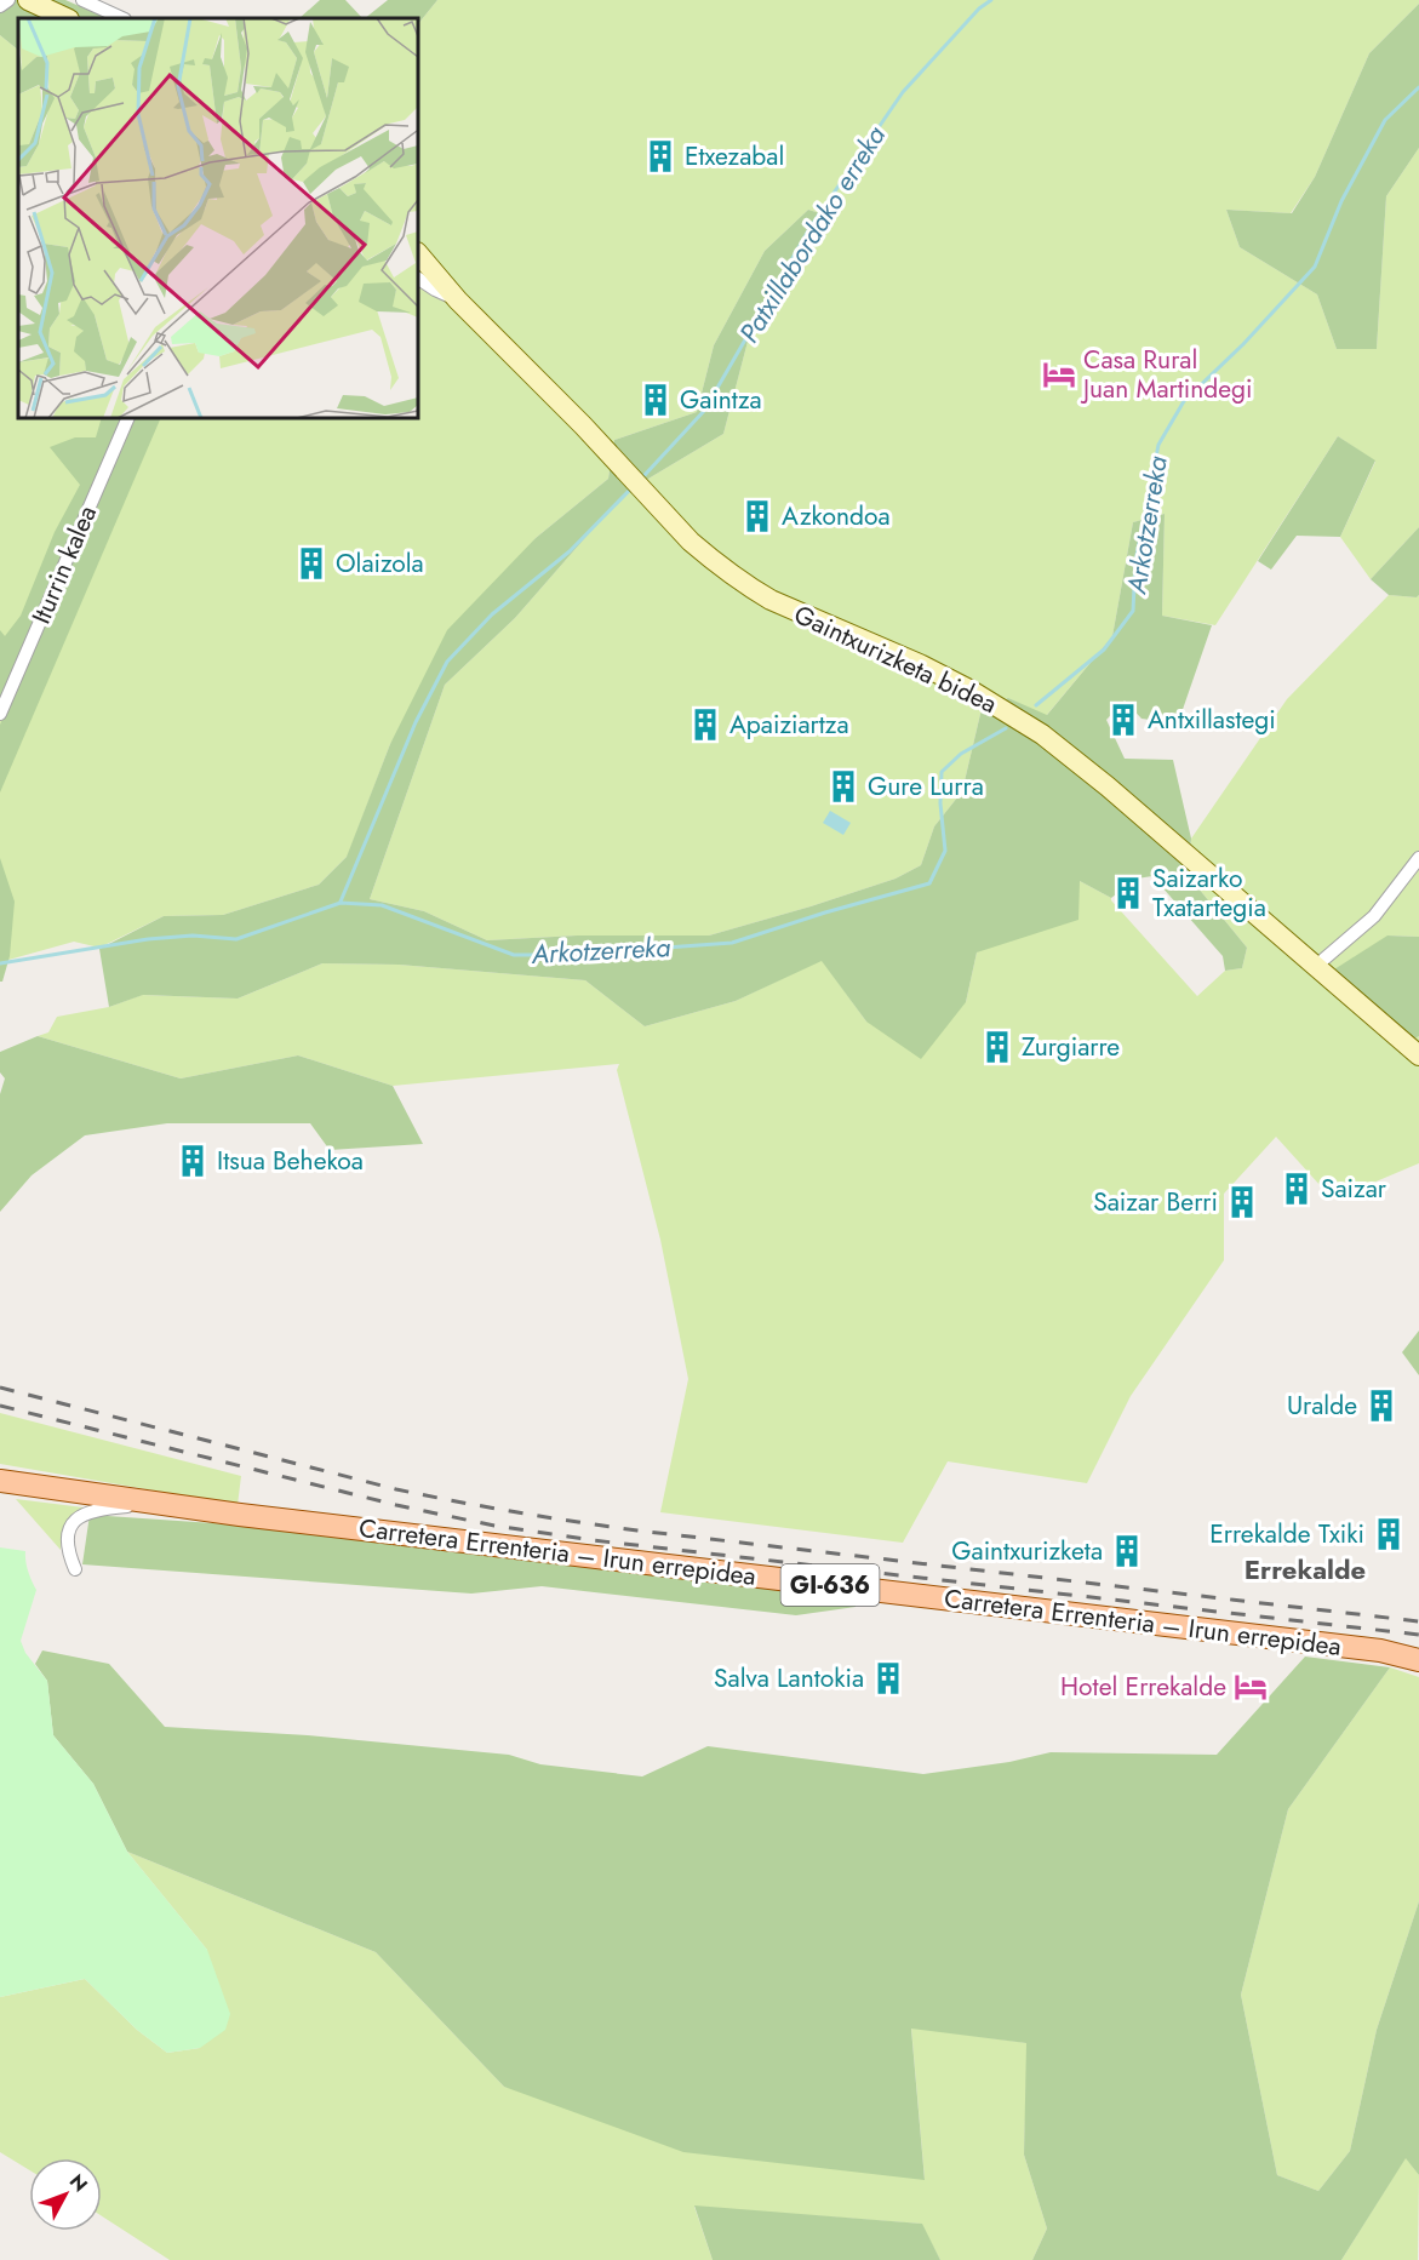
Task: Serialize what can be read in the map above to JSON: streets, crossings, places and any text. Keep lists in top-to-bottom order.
{
  "streets": {
    "main road": ["Gaintxurizketa bidea", "Carretera Errenteria – Irun errepidea", "GI-636"],
    "street": ["Iturrin kalea"]
  },
  "districts": ["Errekalde"],
  "water": ["Patxillabordako erreka", "Arkotzerreka"],
  "places": {
    "building": [
      "Etxezabal",
      "Gaintza",
      "Azkondoa",
      "Olaizola",
      "Antxillastegi",
      "Apaiziartza",
      "Gure Lurra",
      "Saizarko Txatartegia",
      "Zurgiarre",
      "Itsua Behekoa",
      "Saizar",
      "Saizar Berri",
      "Uralde",
      "Errekalde Txiki",
      "Gaintxurizketa",
      "Salva Lantokia"
    ],
    "hotel": ["Casa Rural Juan Martindegi", "Hotel Errekalde"]
  },
  "north": "top right"
}
